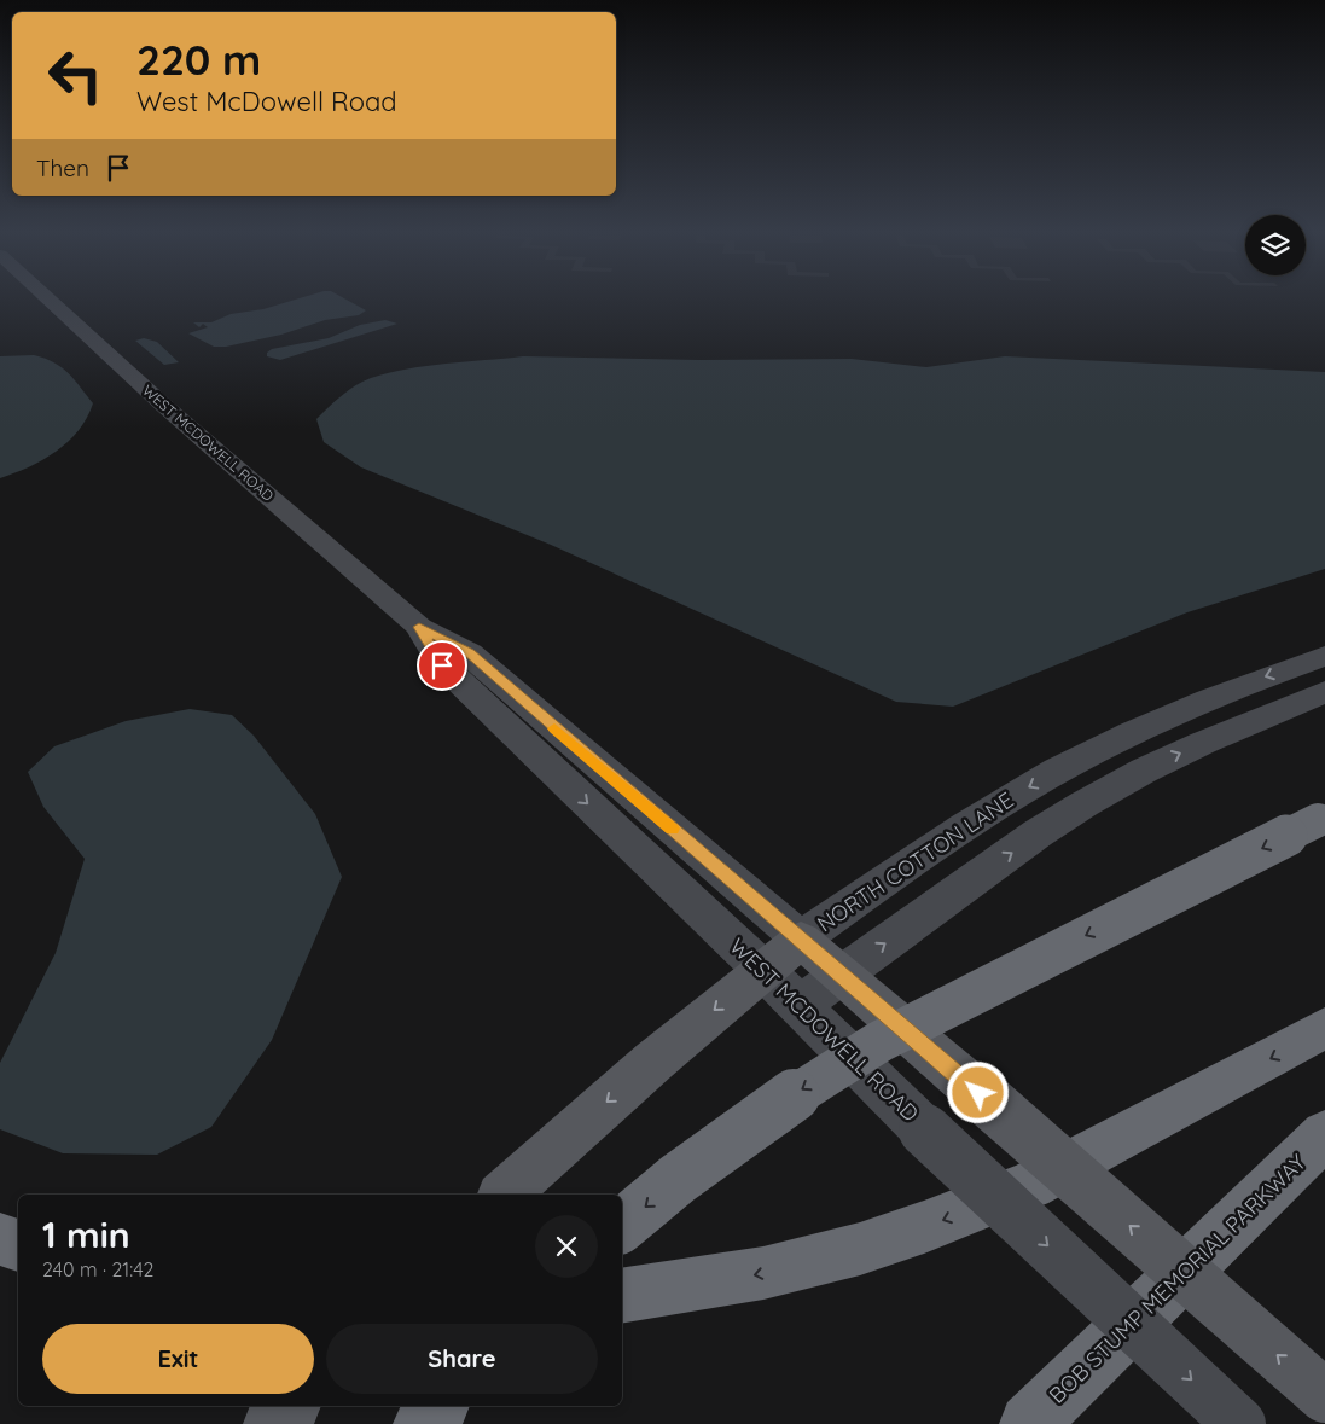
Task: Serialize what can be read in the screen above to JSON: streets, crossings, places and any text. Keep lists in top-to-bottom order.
{
  "streets": {
    "highway": ["BOB STUMP MEMORIAL PARKWAY"],
    "main road": ["WEST MCDOWELL ROAD", "NORTH COTTON LANE"]
  },
  "crossings": [
    ["WEST MCDOWELL ROAD", "NORTH COTTON LANE"]
  ],
  "page": {
    "turn": ["220 m", "West McDowell Road"],
    "then": "Then",
    "heading": ["1 min", "240 m · 21:42"],
    "buttons": ["Exit", "Share"]
  }
}
